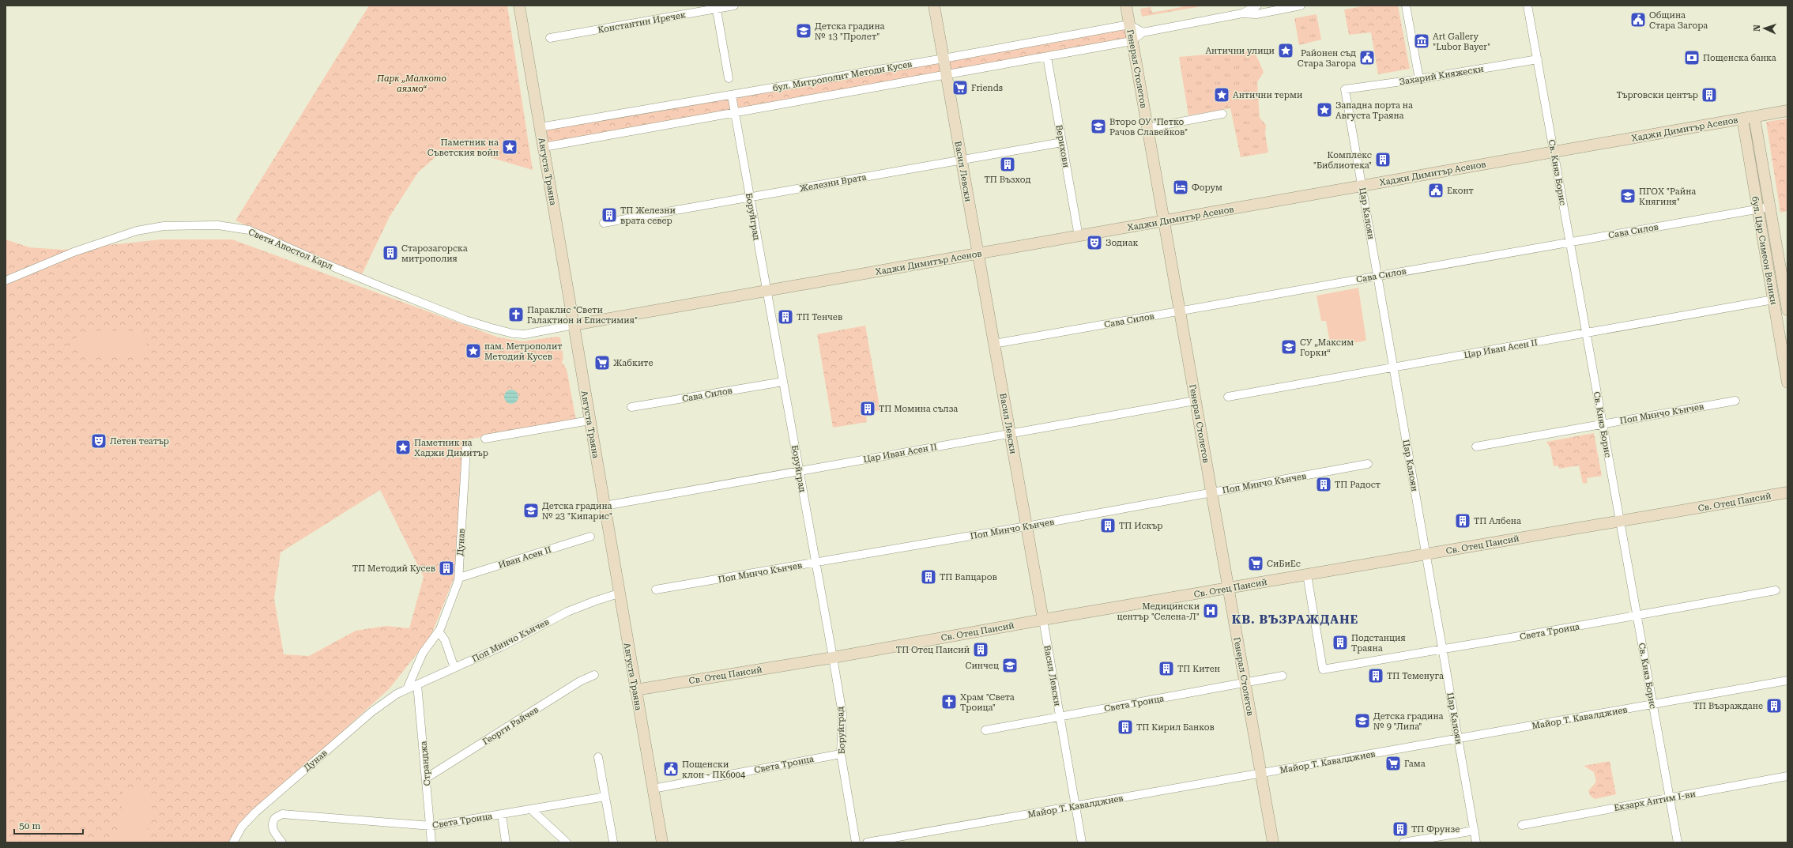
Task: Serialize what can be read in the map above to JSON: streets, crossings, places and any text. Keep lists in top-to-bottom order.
{
  "streets": {
    "street": [
      "Константин Иречек",
      "Генерал Столетов",
      "Захарий Княжески",
      "бул. Митрополит Методи Кусев",
      "Хаджи Димитър Асенов",
      "Верихови",
      "Августа Траяна",
      "Васил Левски",
      "Св. Княз Борис",
      "Железни Врата",
      "Цар Калоян",
      "Боруйград",
      "Сава Силов",
      "Свети Апостол Карл",
      "бул. Цар Симеон Велики",
      "Цар Иван Асен II",
      "Поп Минчо Кънчев",
      "Св. Отец Паисий",
      "Дунав",
      "Иван Асен ІІ",
      "Света Троица",
      "Майор Т. Кавалджиев",
      "Георги Райчев",
      "Странджа",
      "Екзарх Антим I-ви"
    ]
  },
  "crossings": [
    ["Генерал Столетов", "бул. Митрополит Методи Кусев"],
    ["Генерал Столетов", "Хаджи Димитър Асенов"],
    ["Генерал Столетов", "Сава Силов"],
    ["Генерал Столетов", "Цар Иван Асен II"],
    ["Генерал Столетов", "Поп Минчо Кънчев"],
    ["Генерал Столетов", "Св. Отец Паисий"],
    ["Генерал Столетов", "Света Троица"],
    ["Генерал Столетов", "Майор Т. Кавалджиев"],
    ["Захарий Княжески", "Св. Княз Борис"],
    ["Захарий Княжески", "Цар Калоян"],
    ["бул. Митрополит Методи Кусев", "Верихови"],
    ["бул. Митрополит Методи Кусев", "Августа Траяна"],
    ["бул. Митрополит Методи Кусев", "Васил Левски"],
    ["бул. Митрополит Методи Кусев", "Боруйград"],
    ["Хаджи Димитър Асенов", "Верихови"],
    ["Хаджи Димитър Асенов", "Августа Траяна"],
    ["Хаджи Димитър Асенов", "Васил Левски"],
    ["Хаджи Димитър Асенов", "Св. Княз Борис"],
    ["Хаджи Димитър Асенов", "Цар Калоян"],
    ["Хаджи Димитър Асенов", "Боруйград"],
    ["Хаджи Димитър Асенов", "Свети Апостол Карл"],
    ["Хаджи Димитър Асенов", "бул. Цар Симеон Велики"],
    ["Верихови", "Железни Врата"],
    ["Августа Траяна", "Свети Апостол Карл"],
    ["Августа Траяна", "Цар Иван Асен II"],
    ["Августа Траяна", "Поп Минчо Кънчев"],
    ["Августа Траяна", "Св. Отец Паисий"],
    ["Августа Траяна", "Света Троица"],
    ["Васил Левски", "Железни Врата"],
    ["Васил Левски", "Сава Силов"],
    ["Васил Левски", "Цар Иван Асен II"],
    ["Васил Левски", "Поп Минчо Кънчев"],
    ["Васил Левски", "Св. Отец Паисий"],
    ["Васил Левски", "Света Троица"],
    ["Васил Левски", "Майор Т. Кавалджиев"],
    ["Св. Княз Борис", "Сава Силов"],
    ["Св. Княз Борис", "Цар Иван Асен II"],
    ["Св. Княз Борис", "Поп Минчо Кънчев"],
    ["Св. Княз Борис", "Св. Отец Паисий"],
    ["Св. Княз Борис", "Света Троица"],
    ["Св. Княз Борис", "Майор Т. Кавалджиев"],
    ["Св. Княз Борис", "Екзарх Антим I-ви"],
    ["Железни Врата", "Боруйград"],
    ["Цар Калоян", "Сава Силов"],
    ["Цар Калоян", "Цар Иван Асен II"],
    ["Цар Калоян", "Св. Отец Паисий"],
    ["Цар Калоян", "Света Троица"],
    ["Цар Калоян", "Майор Т. Кавалджиев"],
    ["Боруйград", "Сава Силов"],
    ["Боруйград", "Цар Иван Асен II"],
    ["Боруйград", "Поп Минчо Кънчев"],
    ["Боруйград", "Св. Отец Паисий"],
    ["Боруйград", "Света Троица"],
    ["Сава Силов", "бул. Цар Симеон Велики"],
    ["бул. Цар Симеон Велики", "Цар Иван Асен II"],
    ["Поп Минчо Кънчев", "Дунав"],
    ["Св. Отец Паисий", "Света Троица"],
    ["Дунав", "Иван Асен ІІ"],
    ["Дунав", "Странджа"],
    ["Света Троица", "Странджа"],
    ["Георги Райчев", "Странджа"]
  ],
  "districts": ["КВ. ВЪЗРАЖДАНЕ"],
  "parks": ["Парк „Малкото аязмо“"],
  "places": {
    "public building": [
      "Община Стара Загора",
      "Районен съд Стара Загора",
      "Еконт",
      "Пощенски клон - ПК6004"
    ],
    "school or university": [
      "Детска градина № 13 \"Пролет\"",
      "Второ ОУ \"Петко Рачов Славейков\"",
      "ПГОХ \"Райна Княгиня\"",
      "СУ „Максим Горки“",
      "Детска градина № 23 \"Кипарис\"",
      "Синчец",
      "Детска градина № 9 \"Липа\""
    ],
    "museum": ["Art Gallery \"Lubor Bayer\""],
    "place": [
      "Антични улици",
      "Антични терми",
      "Западна порта на Августа Траяна",
      "Паметник на Съветския войн",
      "пам. Метрополит Методий Кусев",
      "Паметник на Хаджи Димитър"
    ],
    "bank": ["Пощенска банка"],
    "supermarket": [
      "Friends",
      "Жабките",
      "СиБиЕс",
      "Гама"
    ],
    "building": [
      "Търговски център",
      "Комплекс \"Библиотека\"",
      "ТП Възход",
      "ТП Железни врата север",
      "Старозагорска митрополия",
      "ТП Тенчев",
      "ТП Момина сълза",
      "ТП Радост",
      "ТП Албена",
      "ТП Искър",
      "ТП Методий Кусев",
      "ТП Вапцаров",
      "Подстанция Траяна",
      "ТП Отец Паисий",
      "ТП Китен",
      "ТП Теменуга",
      "ТП Възраждане",
      "ТП Кирил Банков",
      "ТП Фрунзе"
    ],
    "hotel": ["Форум"],
    "theatre": ["Зодиак", "Летен театър"],
    "church": ["Параклис \"Свети Галактион и Епистимия\"", "Храм \"Света Троица\""],
    "hospital": ["Медицински център \"Селена-Л\""]
  },
  "scale_bar": "50 m",
  "north": "left"
}
